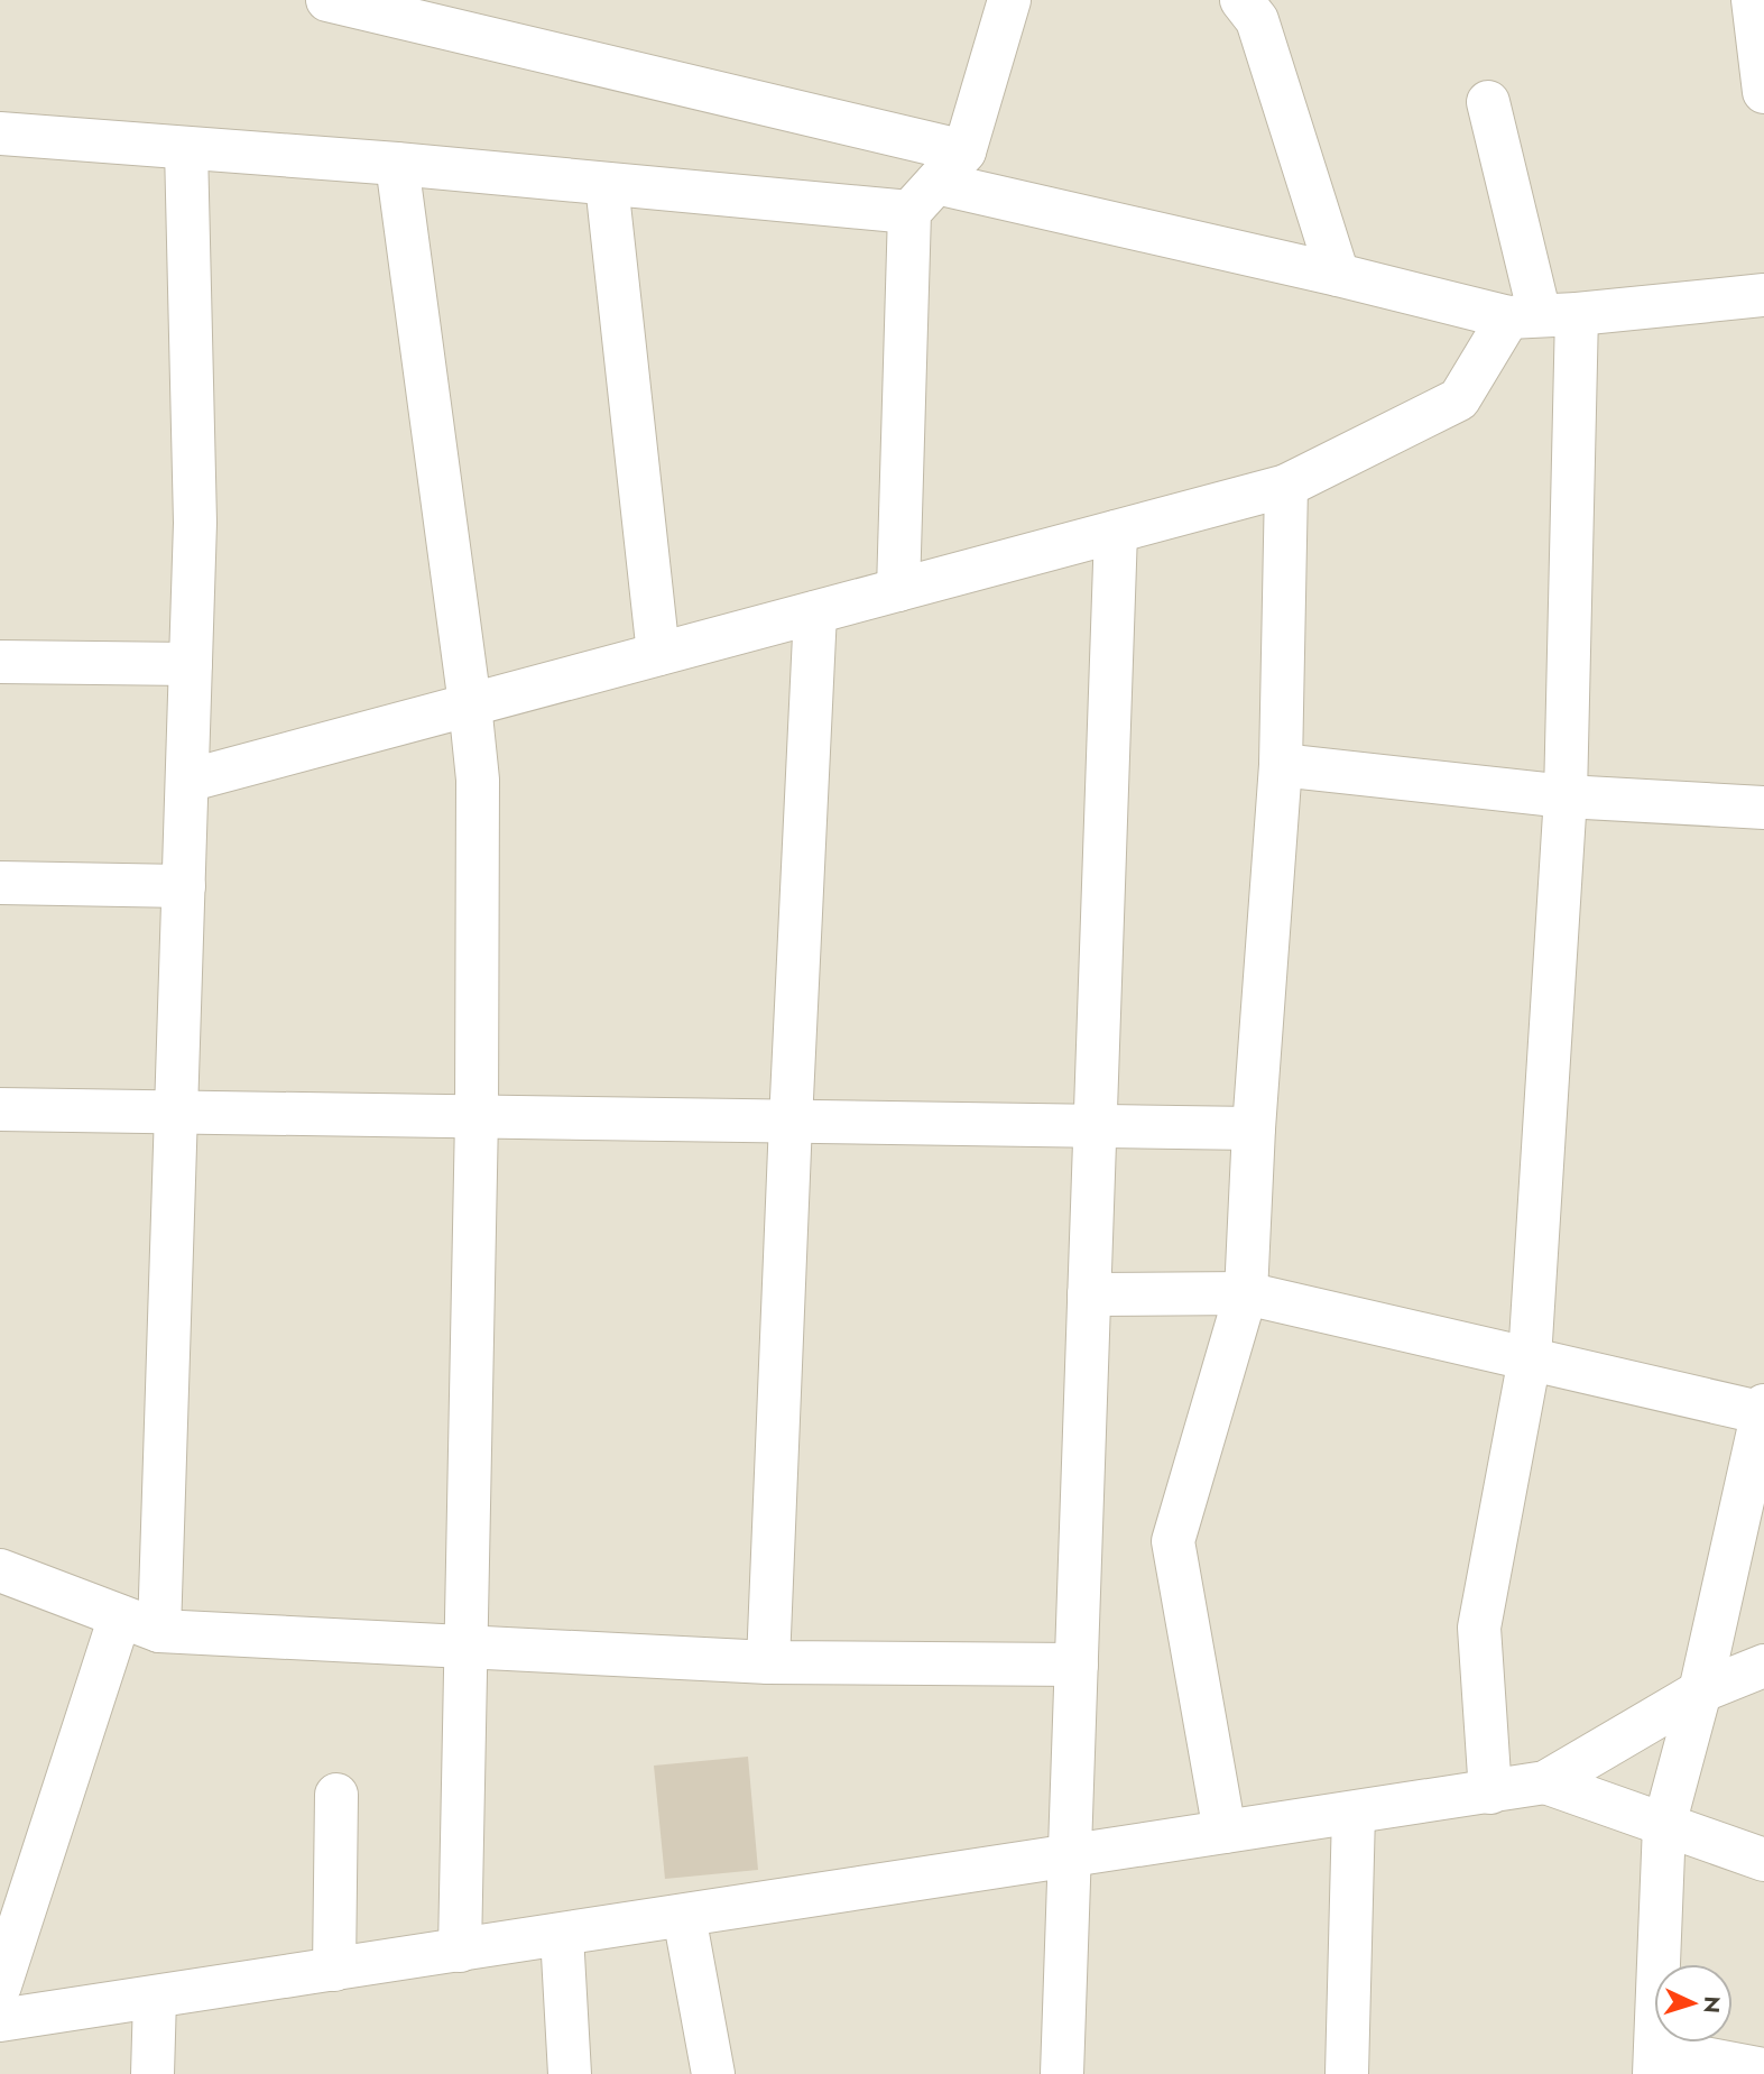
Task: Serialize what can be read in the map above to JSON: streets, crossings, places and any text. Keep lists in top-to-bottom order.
{
  "north": "right"
}
